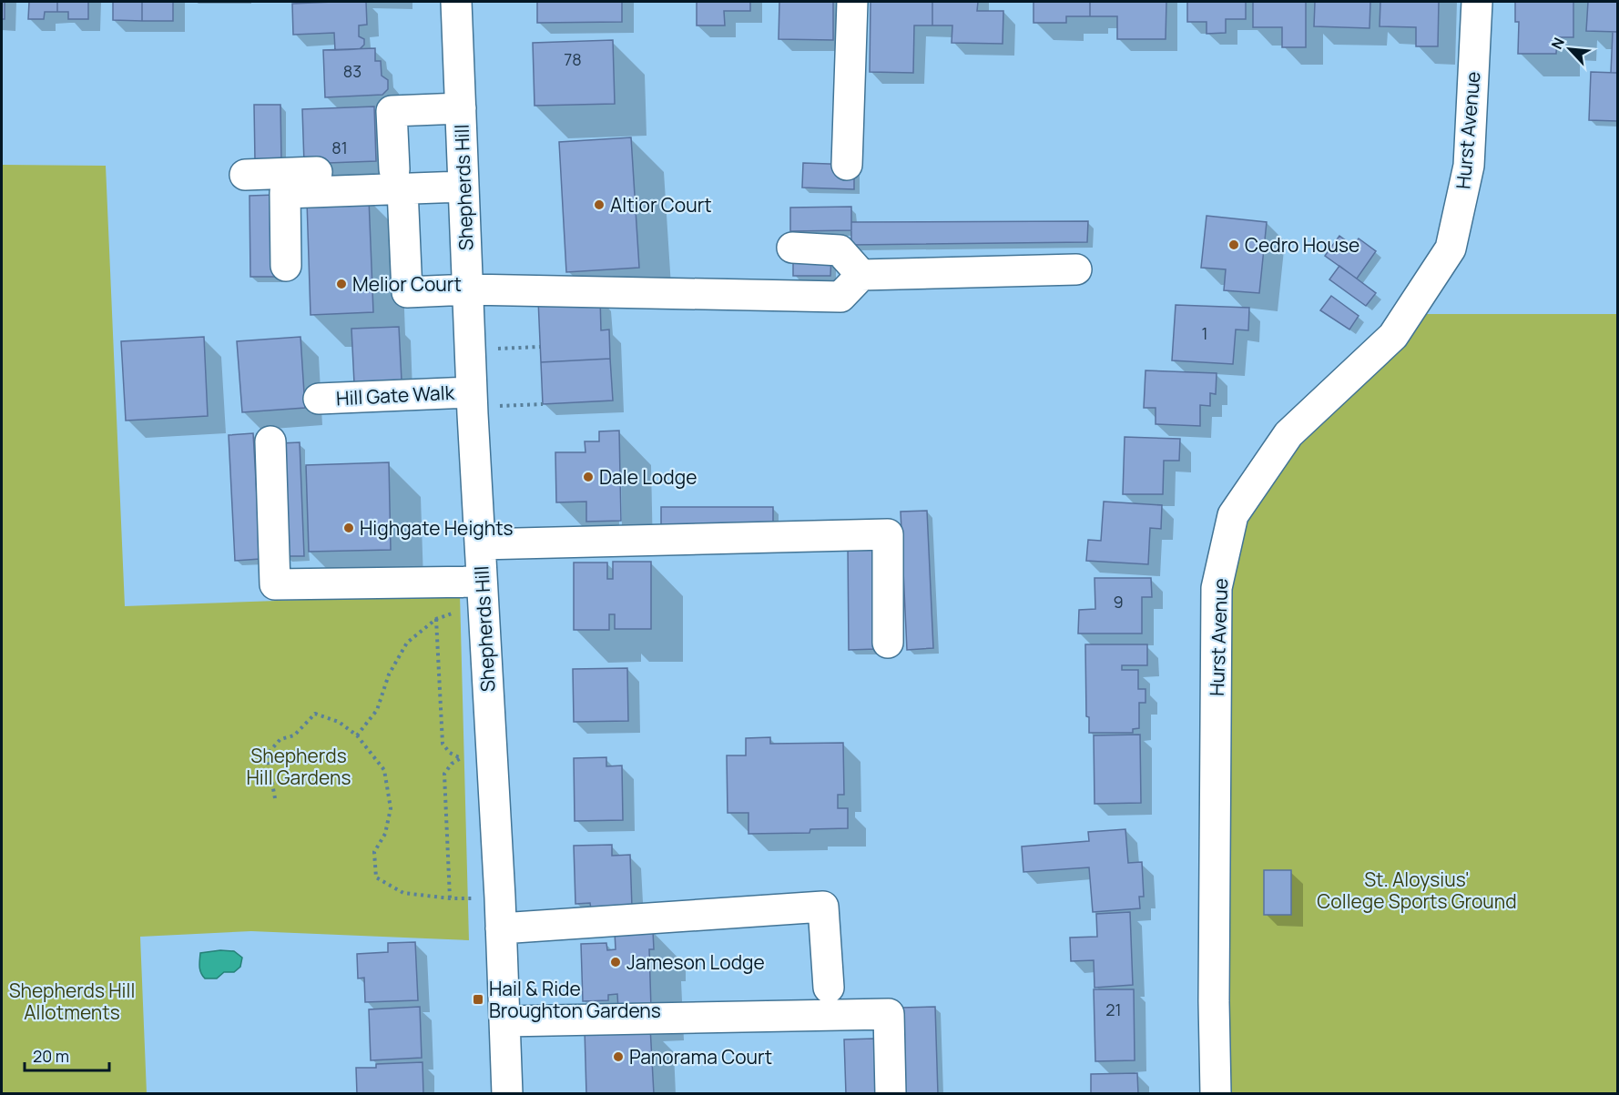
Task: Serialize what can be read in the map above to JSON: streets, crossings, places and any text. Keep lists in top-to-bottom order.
{
  "streets": {
    "street": ["Hurst Avenue", "Shepherds Hill", "Hill Gate Walk"]
  },
  "crossings": [
    ["Shepherds Hill", "Hill Gate Walk"]
  ],
  "parks": ["Shepherds Hill Gardens", "St. Aloysius' College Sports Ground", "Shepherds Hill Allotments"],
  "places": {
    "other": [
      "Altior Court",
      "Cedro House",
      "Melior Court",
      "Dale Lodge",
      "Highgate Heights",
      "Jameson Lodge",
      "Panorama Court"
    ],
    "transit": ["Hail & Ride Broughton Gardens"]
  },
  "house_numbers": [
    "78",
    "83",
    "81",
    "1",
    "9",
    "21"
  ],
  "scale_bar": "20 m",
  "north": "top left"
}
